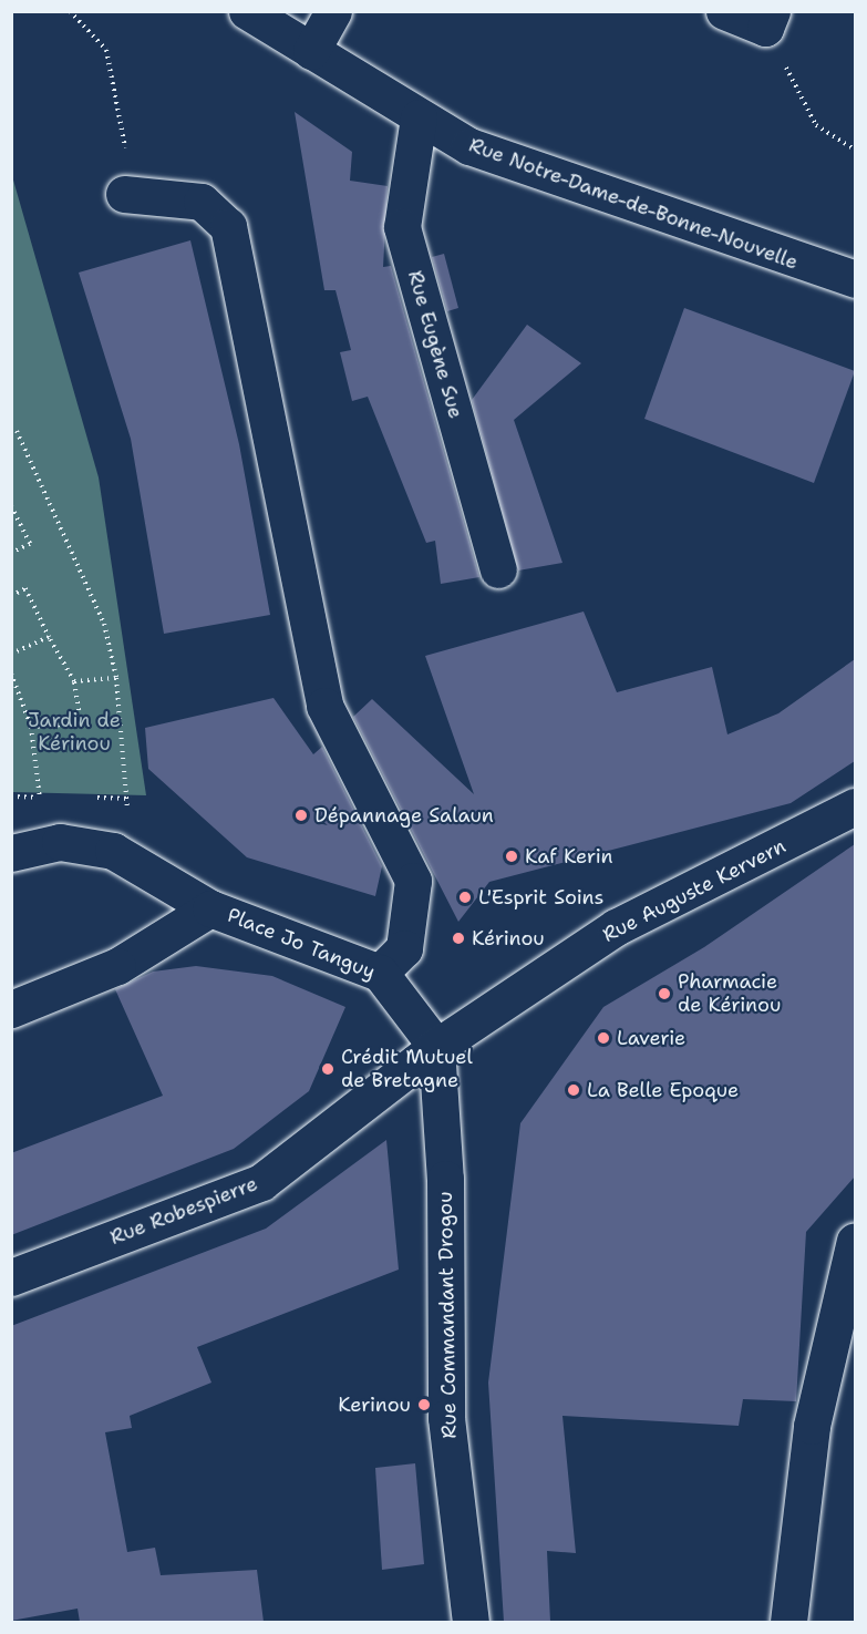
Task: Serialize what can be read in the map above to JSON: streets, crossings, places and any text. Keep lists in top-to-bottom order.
{
  "streets": {
    "street": [
      "Rue Notre-Dame-de-Bonne-Nouvelle",
      "Rue Eugène Sue",
      "Rue Auguste Kervern",
      "Place Jo Tanguy",
      "Rue Robespierre",
      "Rue Commandant Drogou"
    ]
  },
  "crossings": [
    ["Rue Notre-Dame-de-Bonne-Nouvelle", "Rue Eugène Sue"],
    ["Rue Auguste Kervern", "Place Jo Tanguy"],
    ["Rue Auguste Kervern", "Rue Robespierre"],
    ["Rue Auguste Kervern", "Rue Commandant Drogou"],
    ["Place Jo Tanguy", "Rue Robespierre"],
    ["Place Jo Tanguy", "Rue Commandant Drogou"],
    ["Rue Robespierre", "Rue Commandant Drogou"]
  ],
  "parks": ["Jardin de Kérinou"],
  "places": [
    "Dépannage Salaun",
    "Kaf Kerin",
    "L'Esprit Soins",
    "Kérinou",
    "Pharmacie de Kérinou",
    "Laverie",
    "Crédit Mutuel de Bretagne",
    "La Belle Epoque",
    "Kerinou"
  ]
}
